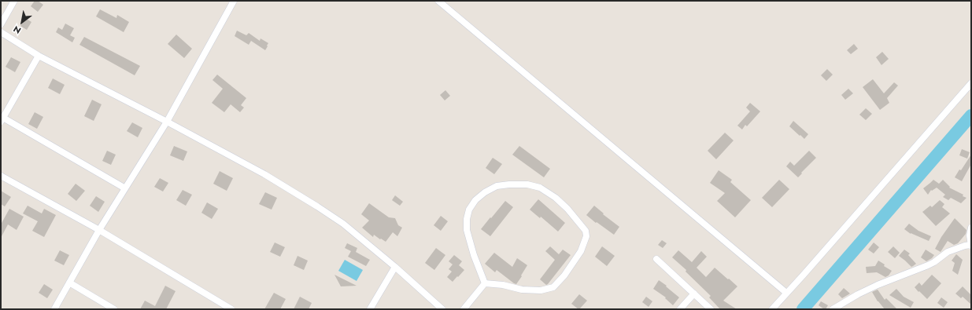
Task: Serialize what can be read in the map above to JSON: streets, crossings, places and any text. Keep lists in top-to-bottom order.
{
  "north": "bottom left"
}
